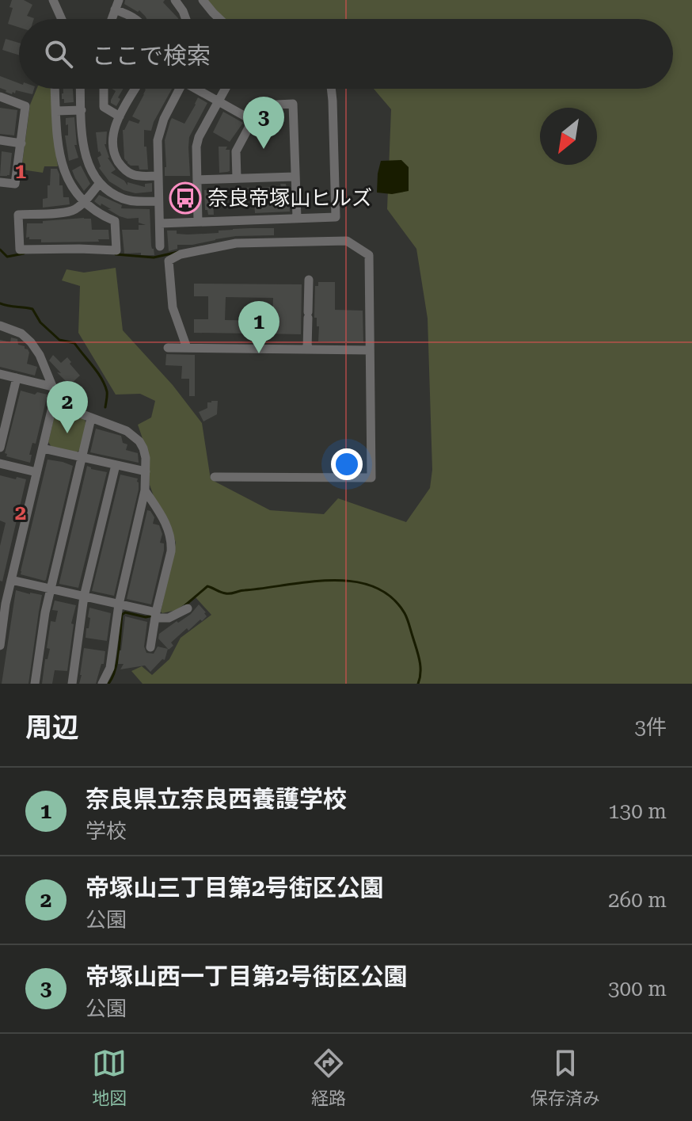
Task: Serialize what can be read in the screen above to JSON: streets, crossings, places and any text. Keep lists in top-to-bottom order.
{
  "places": {
    "bus stop": ["奈良帝塚山ヒルズ"]
  },
  "north": "bottom left",
  "page": {
    "search": "ここで検索",
    "pins": ["3", "1", "2"],
    "heading": ["周辺", "3件"],
    "list": [
      {
        "mark": "1",
        "name": "奈良県立奈良西養護学校",
        "note": "学校",
        "value": "130 m"
      },
      {
        "mark": "2",
        "name": "帝塚山三丁目第2号街区公園",
        "note": "公園",
        "value": "260 m"
      },
      {
        "mark": "3",
        "name": "帝塚山西一丁目第2号街区公園",
        "note": "公園",
        "value": "300 m"
      }
    ],
    "nav": ["地図", "経路", "保存済み"]
  },
  "grid": {
    "rows": ["1", "2"]
  }
}
